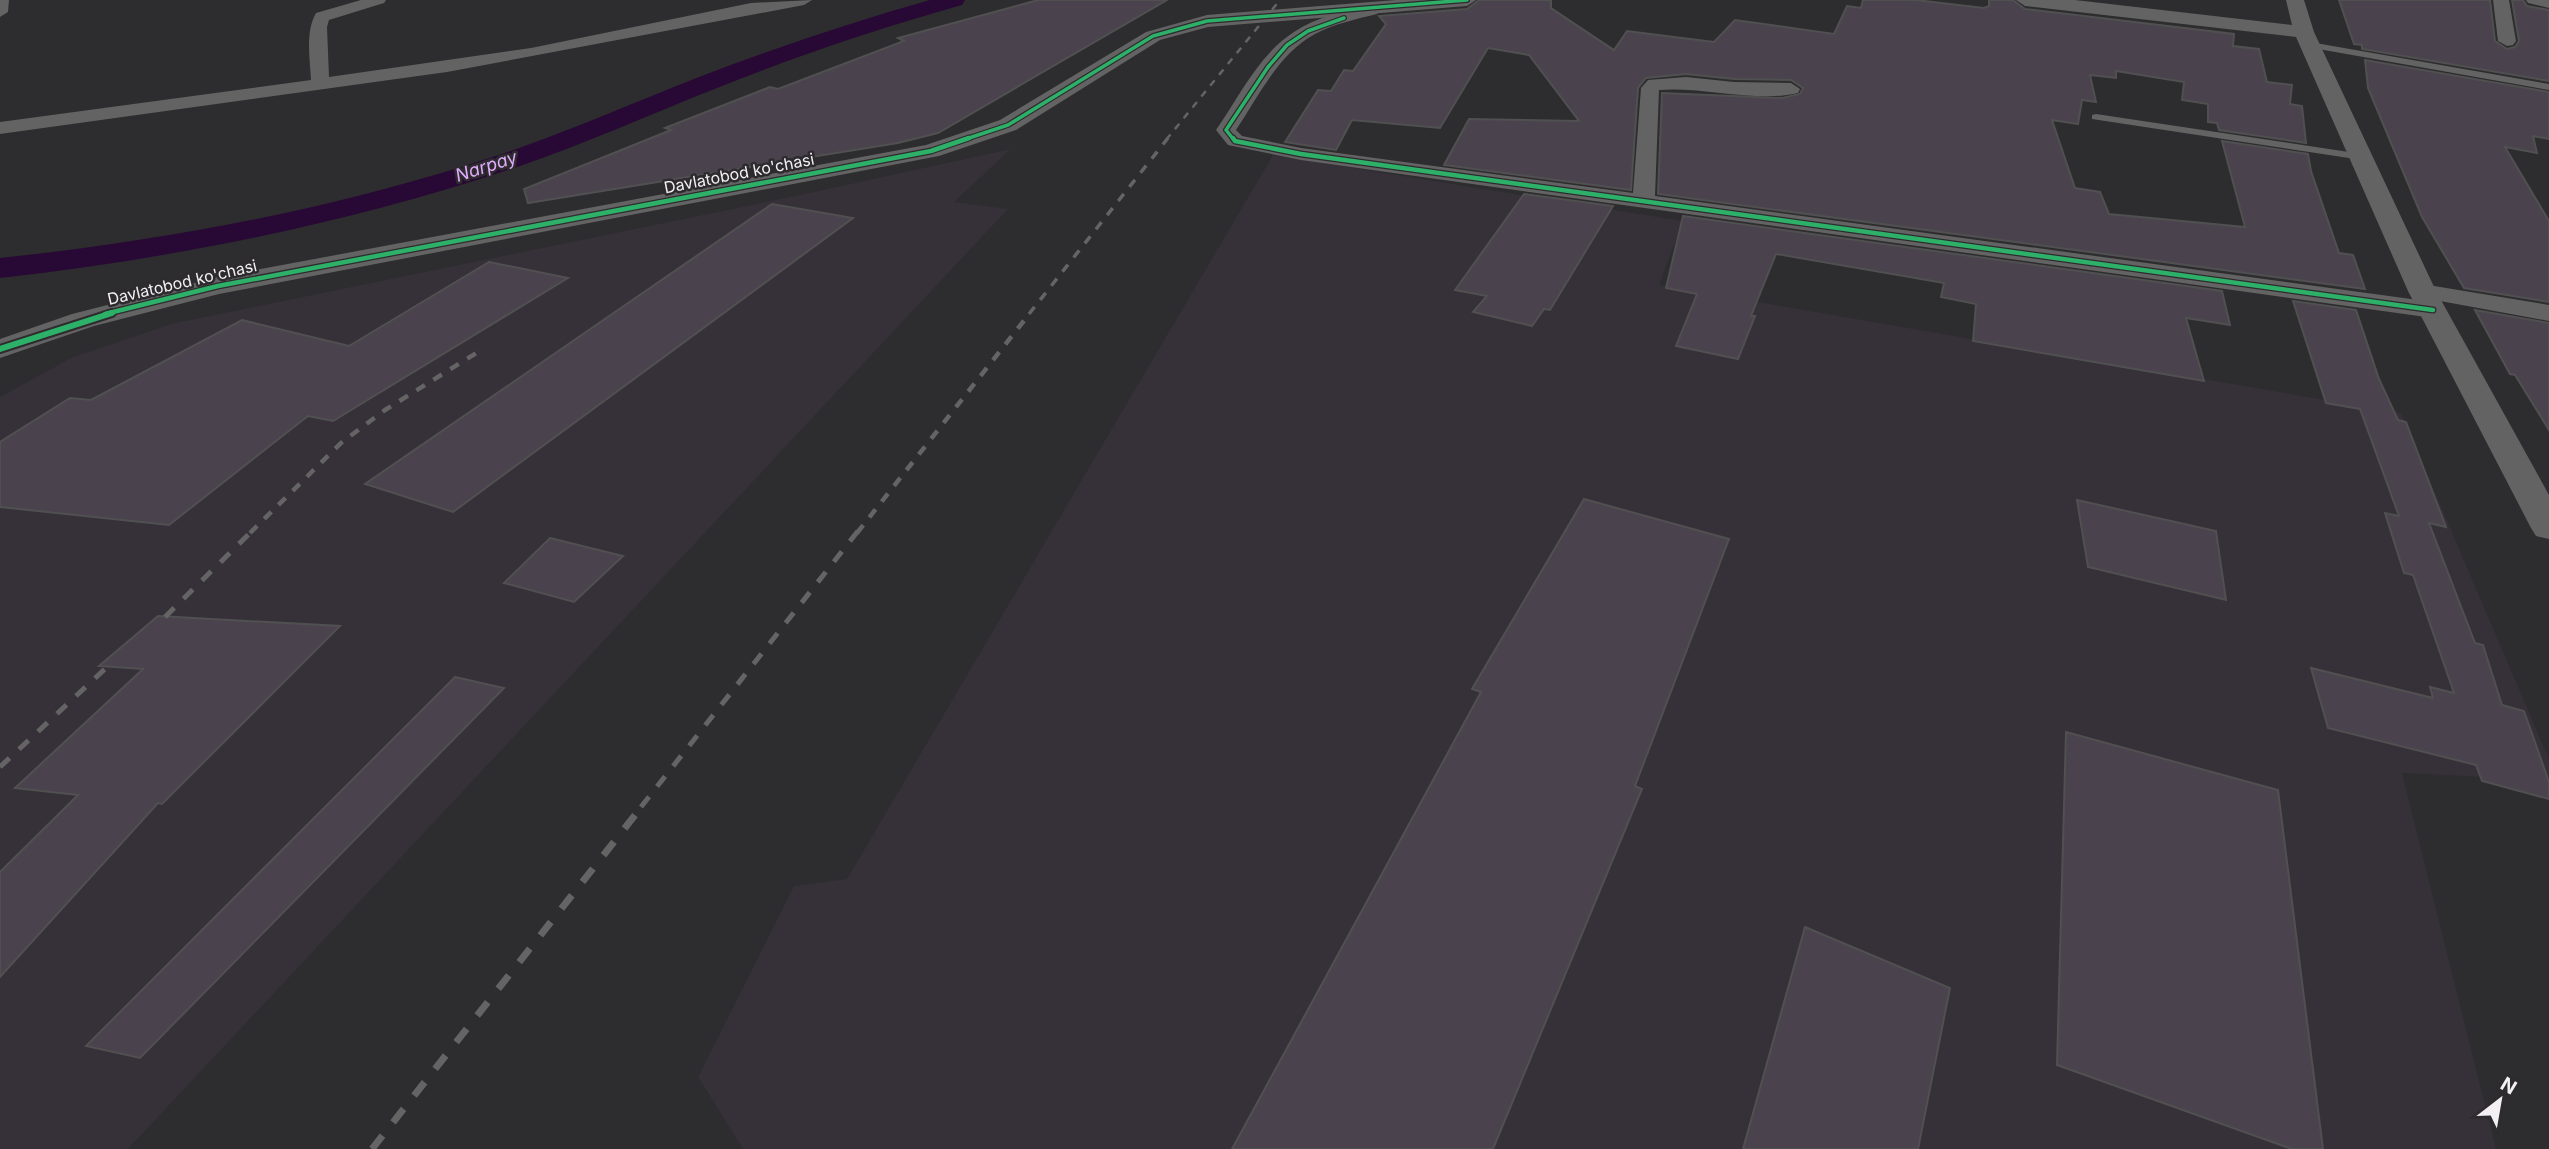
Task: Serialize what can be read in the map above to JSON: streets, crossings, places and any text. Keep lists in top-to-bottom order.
{
  "streets": {
    "street": ["Davlatobod ko'chasi"]
  },
  "water": ["Narpay"],
  "north": "top right"
}
